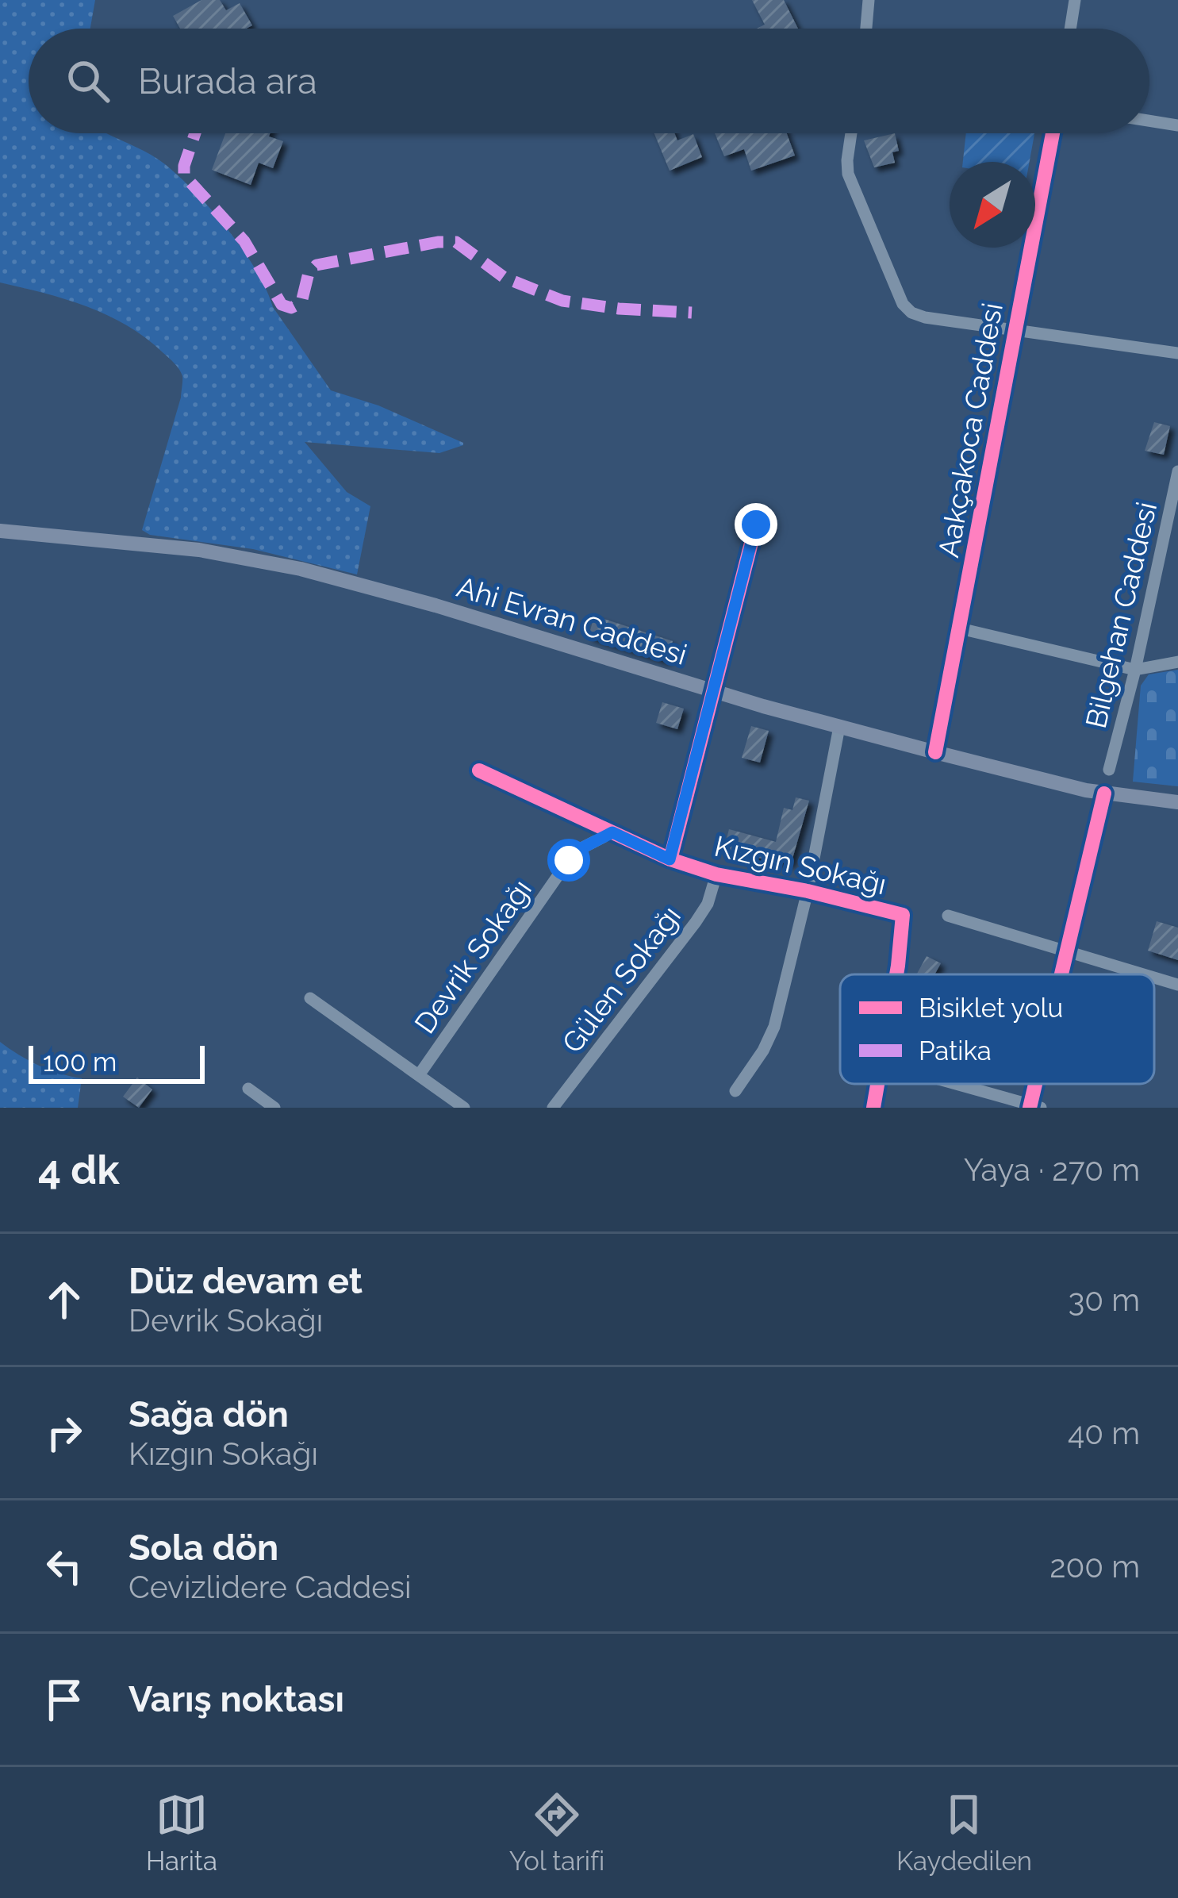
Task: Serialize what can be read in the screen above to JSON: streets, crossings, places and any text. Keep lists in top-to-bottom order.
{
  "streets": {
    "main road": ["Ahi Evran Caddesi"],
    "street": [
      "Aakçakoca Caddesi",
      "Bilgehan Caddesi",
      "Kızgın Sokağı",
      "Devrik Sokağı",
      "Gülen Sokağı"
    ]
  },
  "crossings": [
    ["Aakçakoca Caddesi", "Ahi Evran Caddesi"],
    ["Kızgın Sokağı", "Devrik Sokağı"],
    ["Kızgın Sokağı", "Gülen Sokağı"]
  ],
  "legend": ["Bisiklet yolu", "Patika"],
  "scale_bar": "100 m",
  "north": "bottom left",
  "page": {
    "search": "Burada ara",
    "scale": "100 m",
    "heading": ["4 dk", "Yaya · 270 m"],
    "list": [
      ["Düz devam et", "Devrik Sokağı", "30 m"],
      ["Sağa dön", "Kızgın Sokağı", "40 m"],
      ["Sola dön", "Cevizlidere Caddesi", "200 m"],
      "Varış noktası"
    ],
    "nav": ["Harita", "Yol tarifi", "Kaydedilen"]
  }
}
